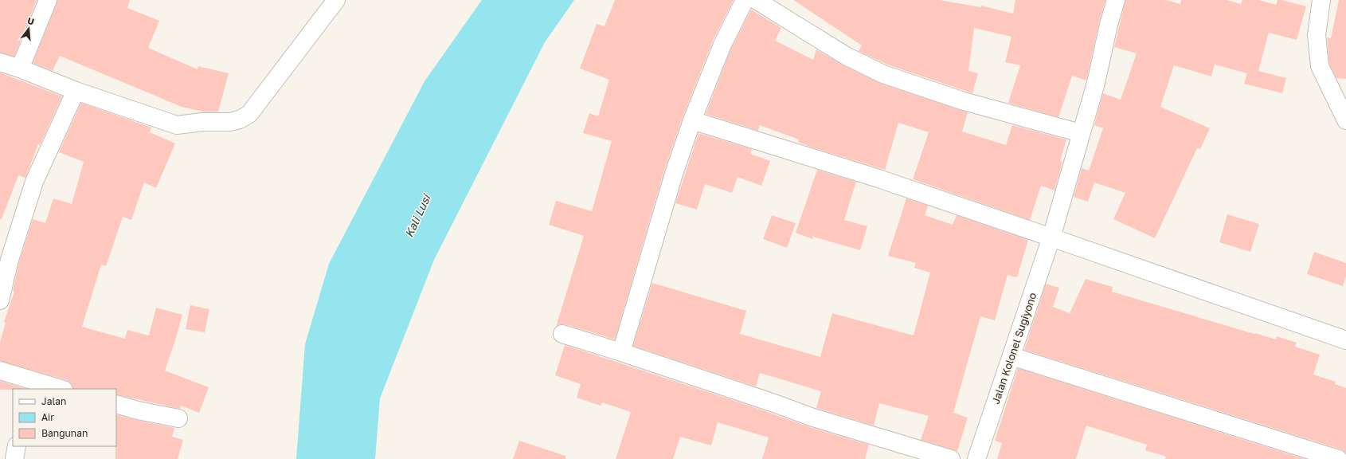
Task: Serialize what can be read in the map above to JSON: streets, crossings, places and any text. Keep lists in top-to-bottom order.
{
  "streets": {
    "street": ["Jalan Kolonel Sugiyono"]
  },
  "water": ["Kali Lusi"],
  "legend": ["Jalan", "Air", "Bangunan"],
  "north": "top"
}
